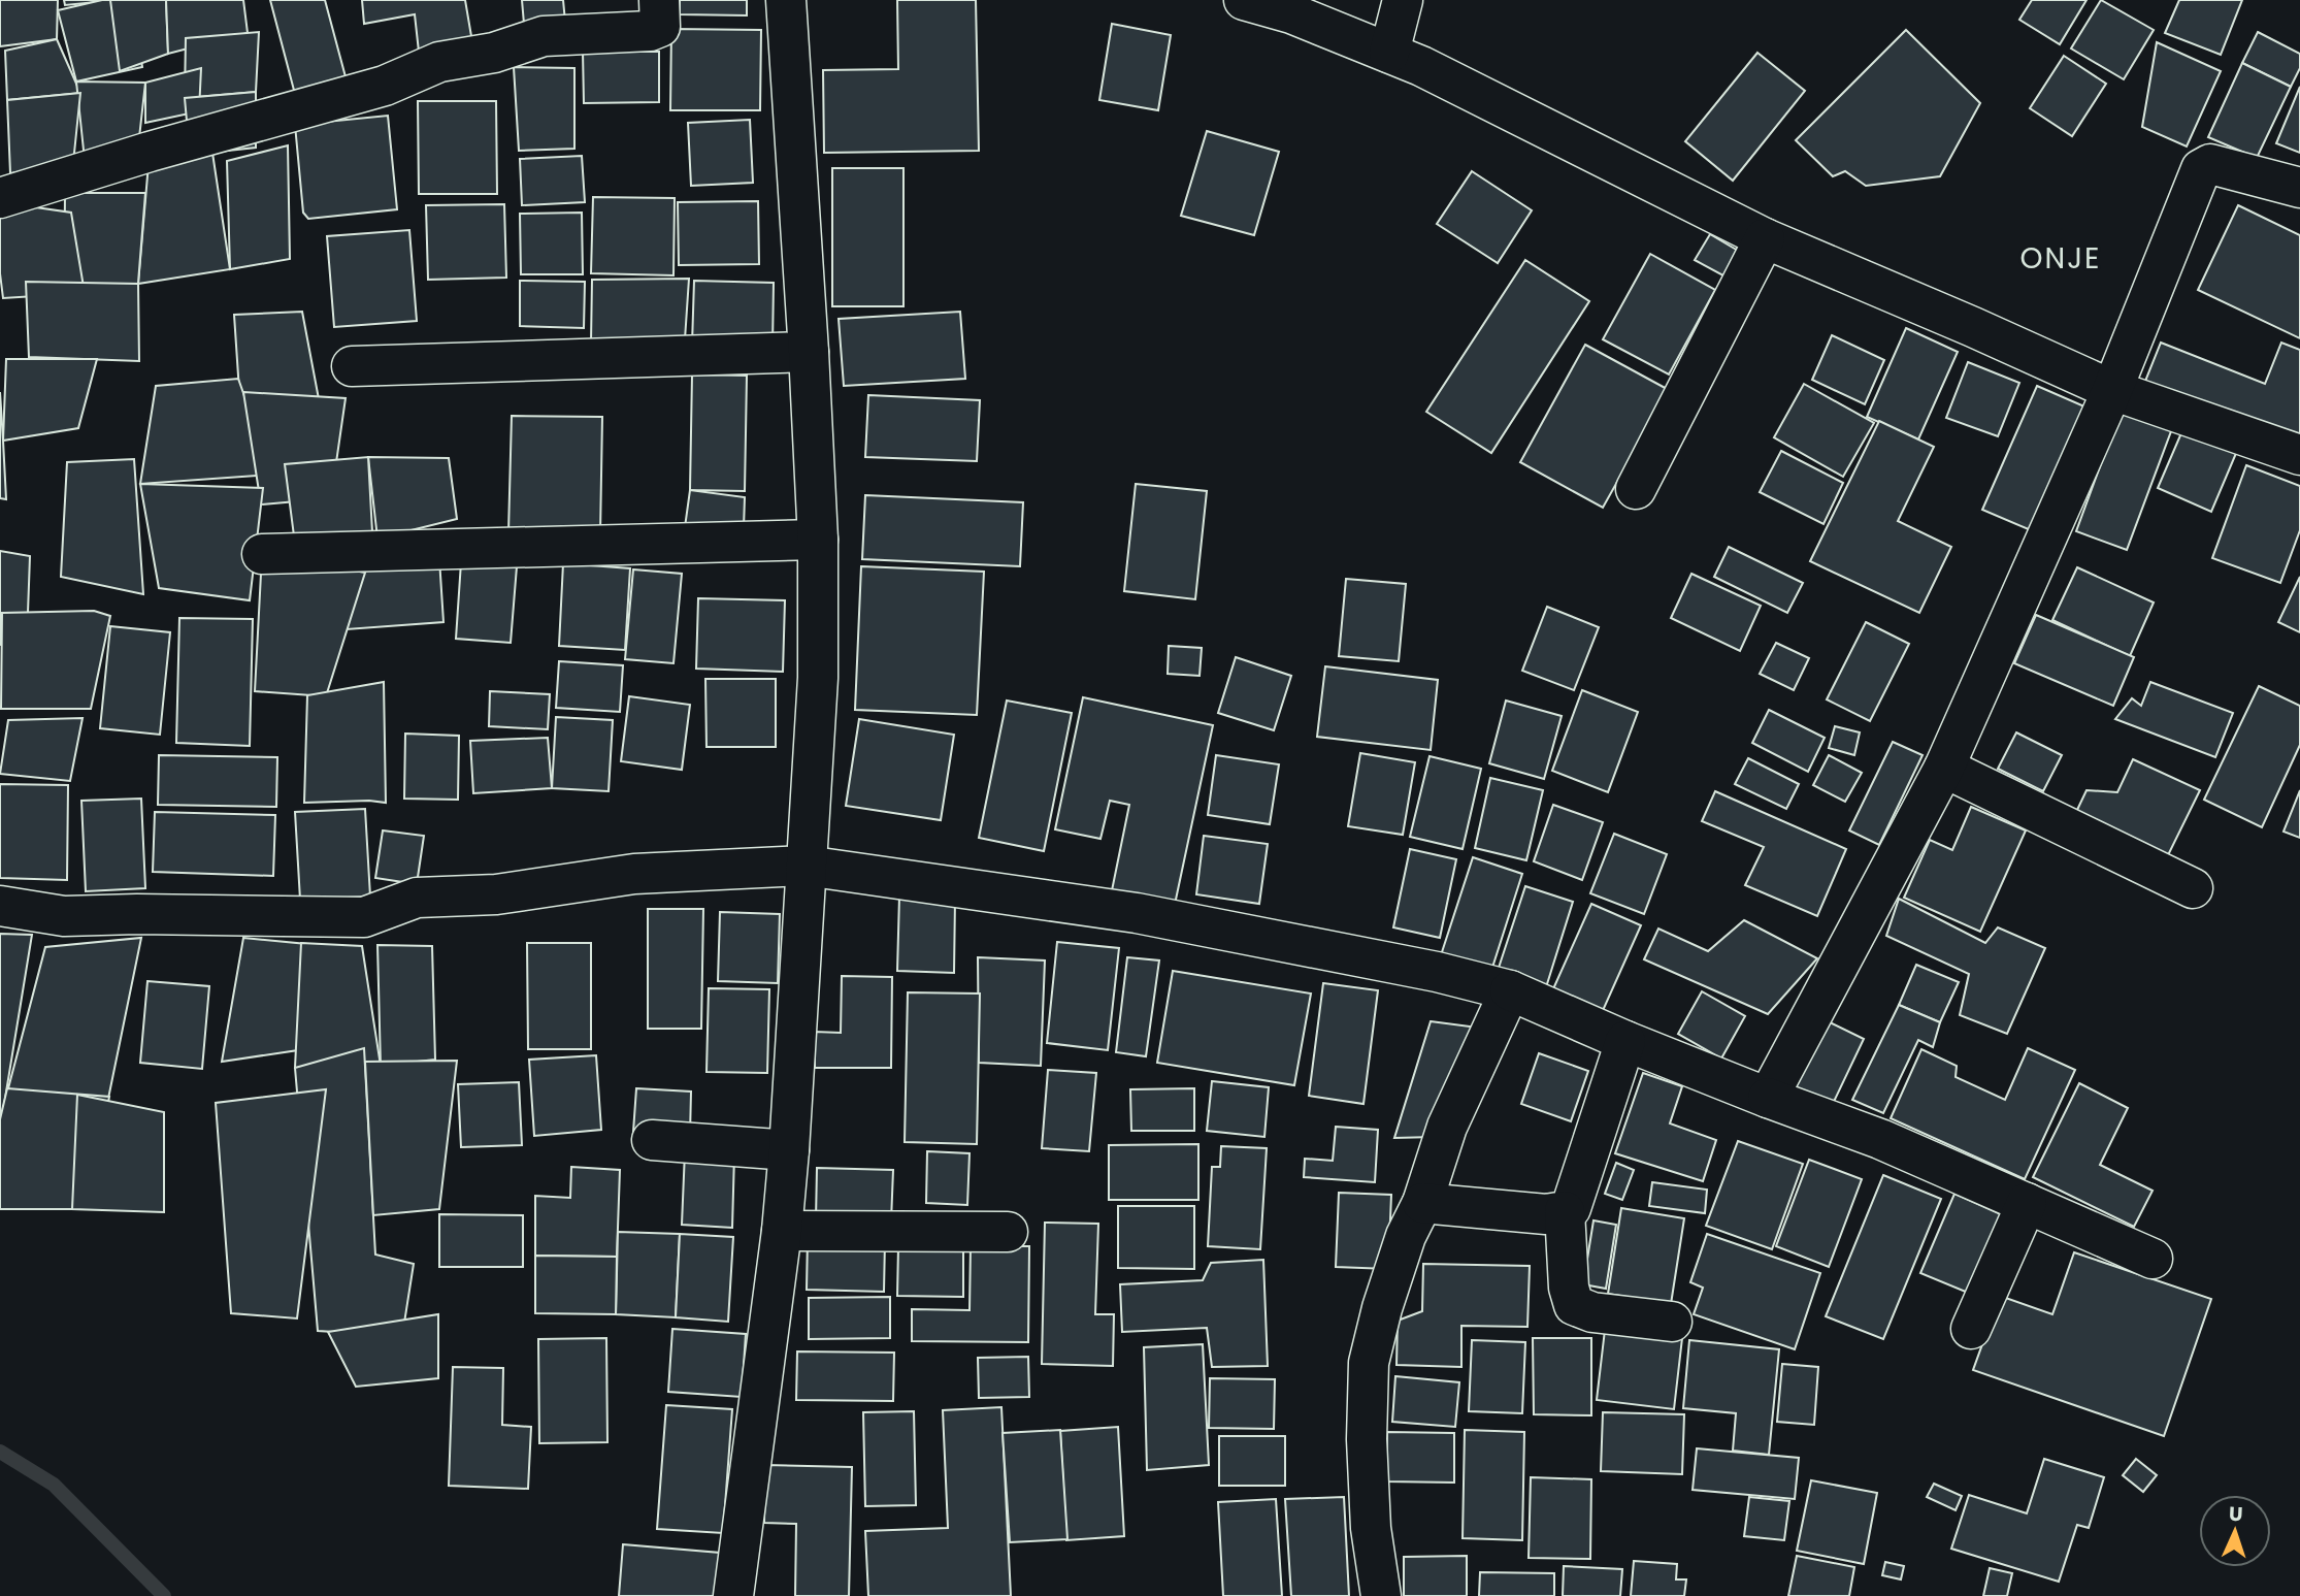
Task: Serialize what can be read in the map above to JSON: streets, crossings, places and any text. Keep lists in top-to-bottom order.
{
  "districts": ["ONJE"],
  "north": "top"
}
